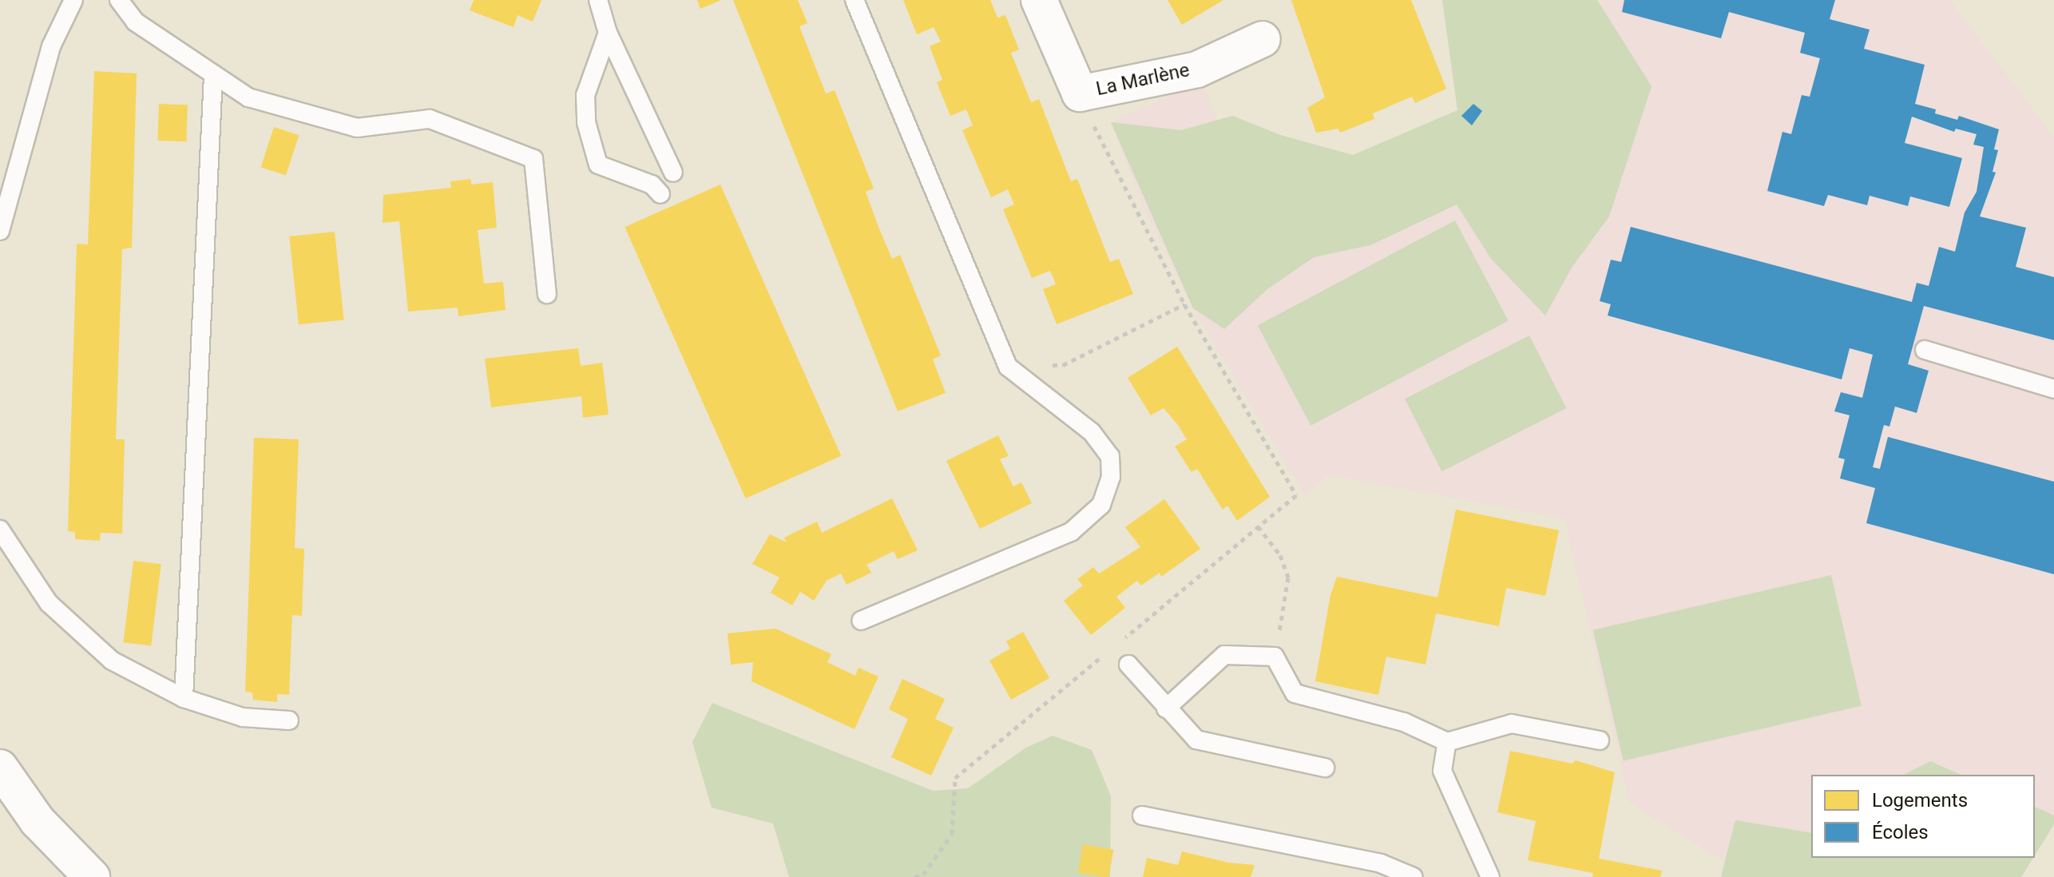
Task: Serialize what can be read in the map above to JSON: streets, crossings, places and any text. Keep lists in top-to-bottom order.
{
  "streets": {
    "street": ["La Marlène"]
  },
  "legend": ["Logements", "Écoles"]
}
